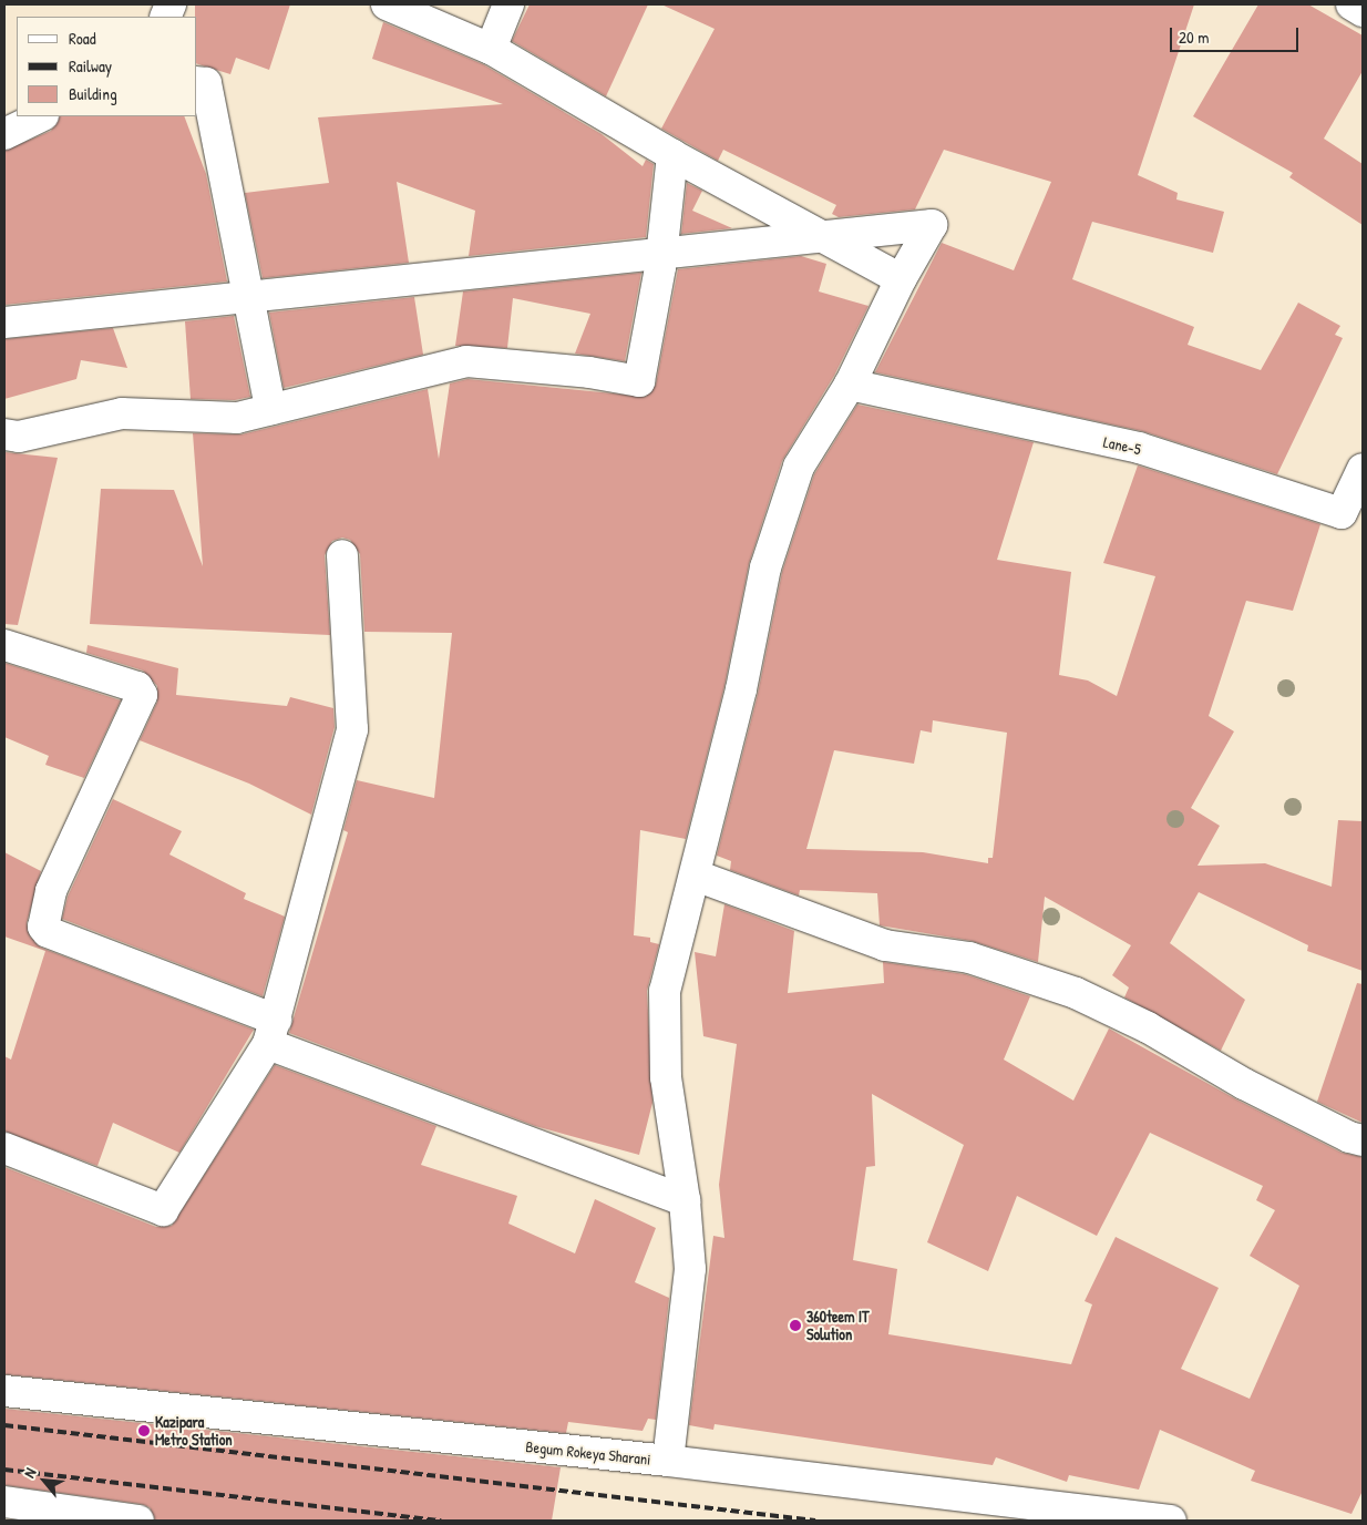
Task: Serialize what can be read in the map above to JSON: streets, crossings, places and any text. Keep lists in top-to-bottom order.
{
  "streets": {
    "street": ["Lane-5", "Begum Rokeya Sharani"]
  },
  "places": ["360teem IT Solution", "Kazipara Metro Station"],
  "legend": ["Road", "Railway", "Building"],
  "scale_bar": "20 m",
  "north": "top left"
}
